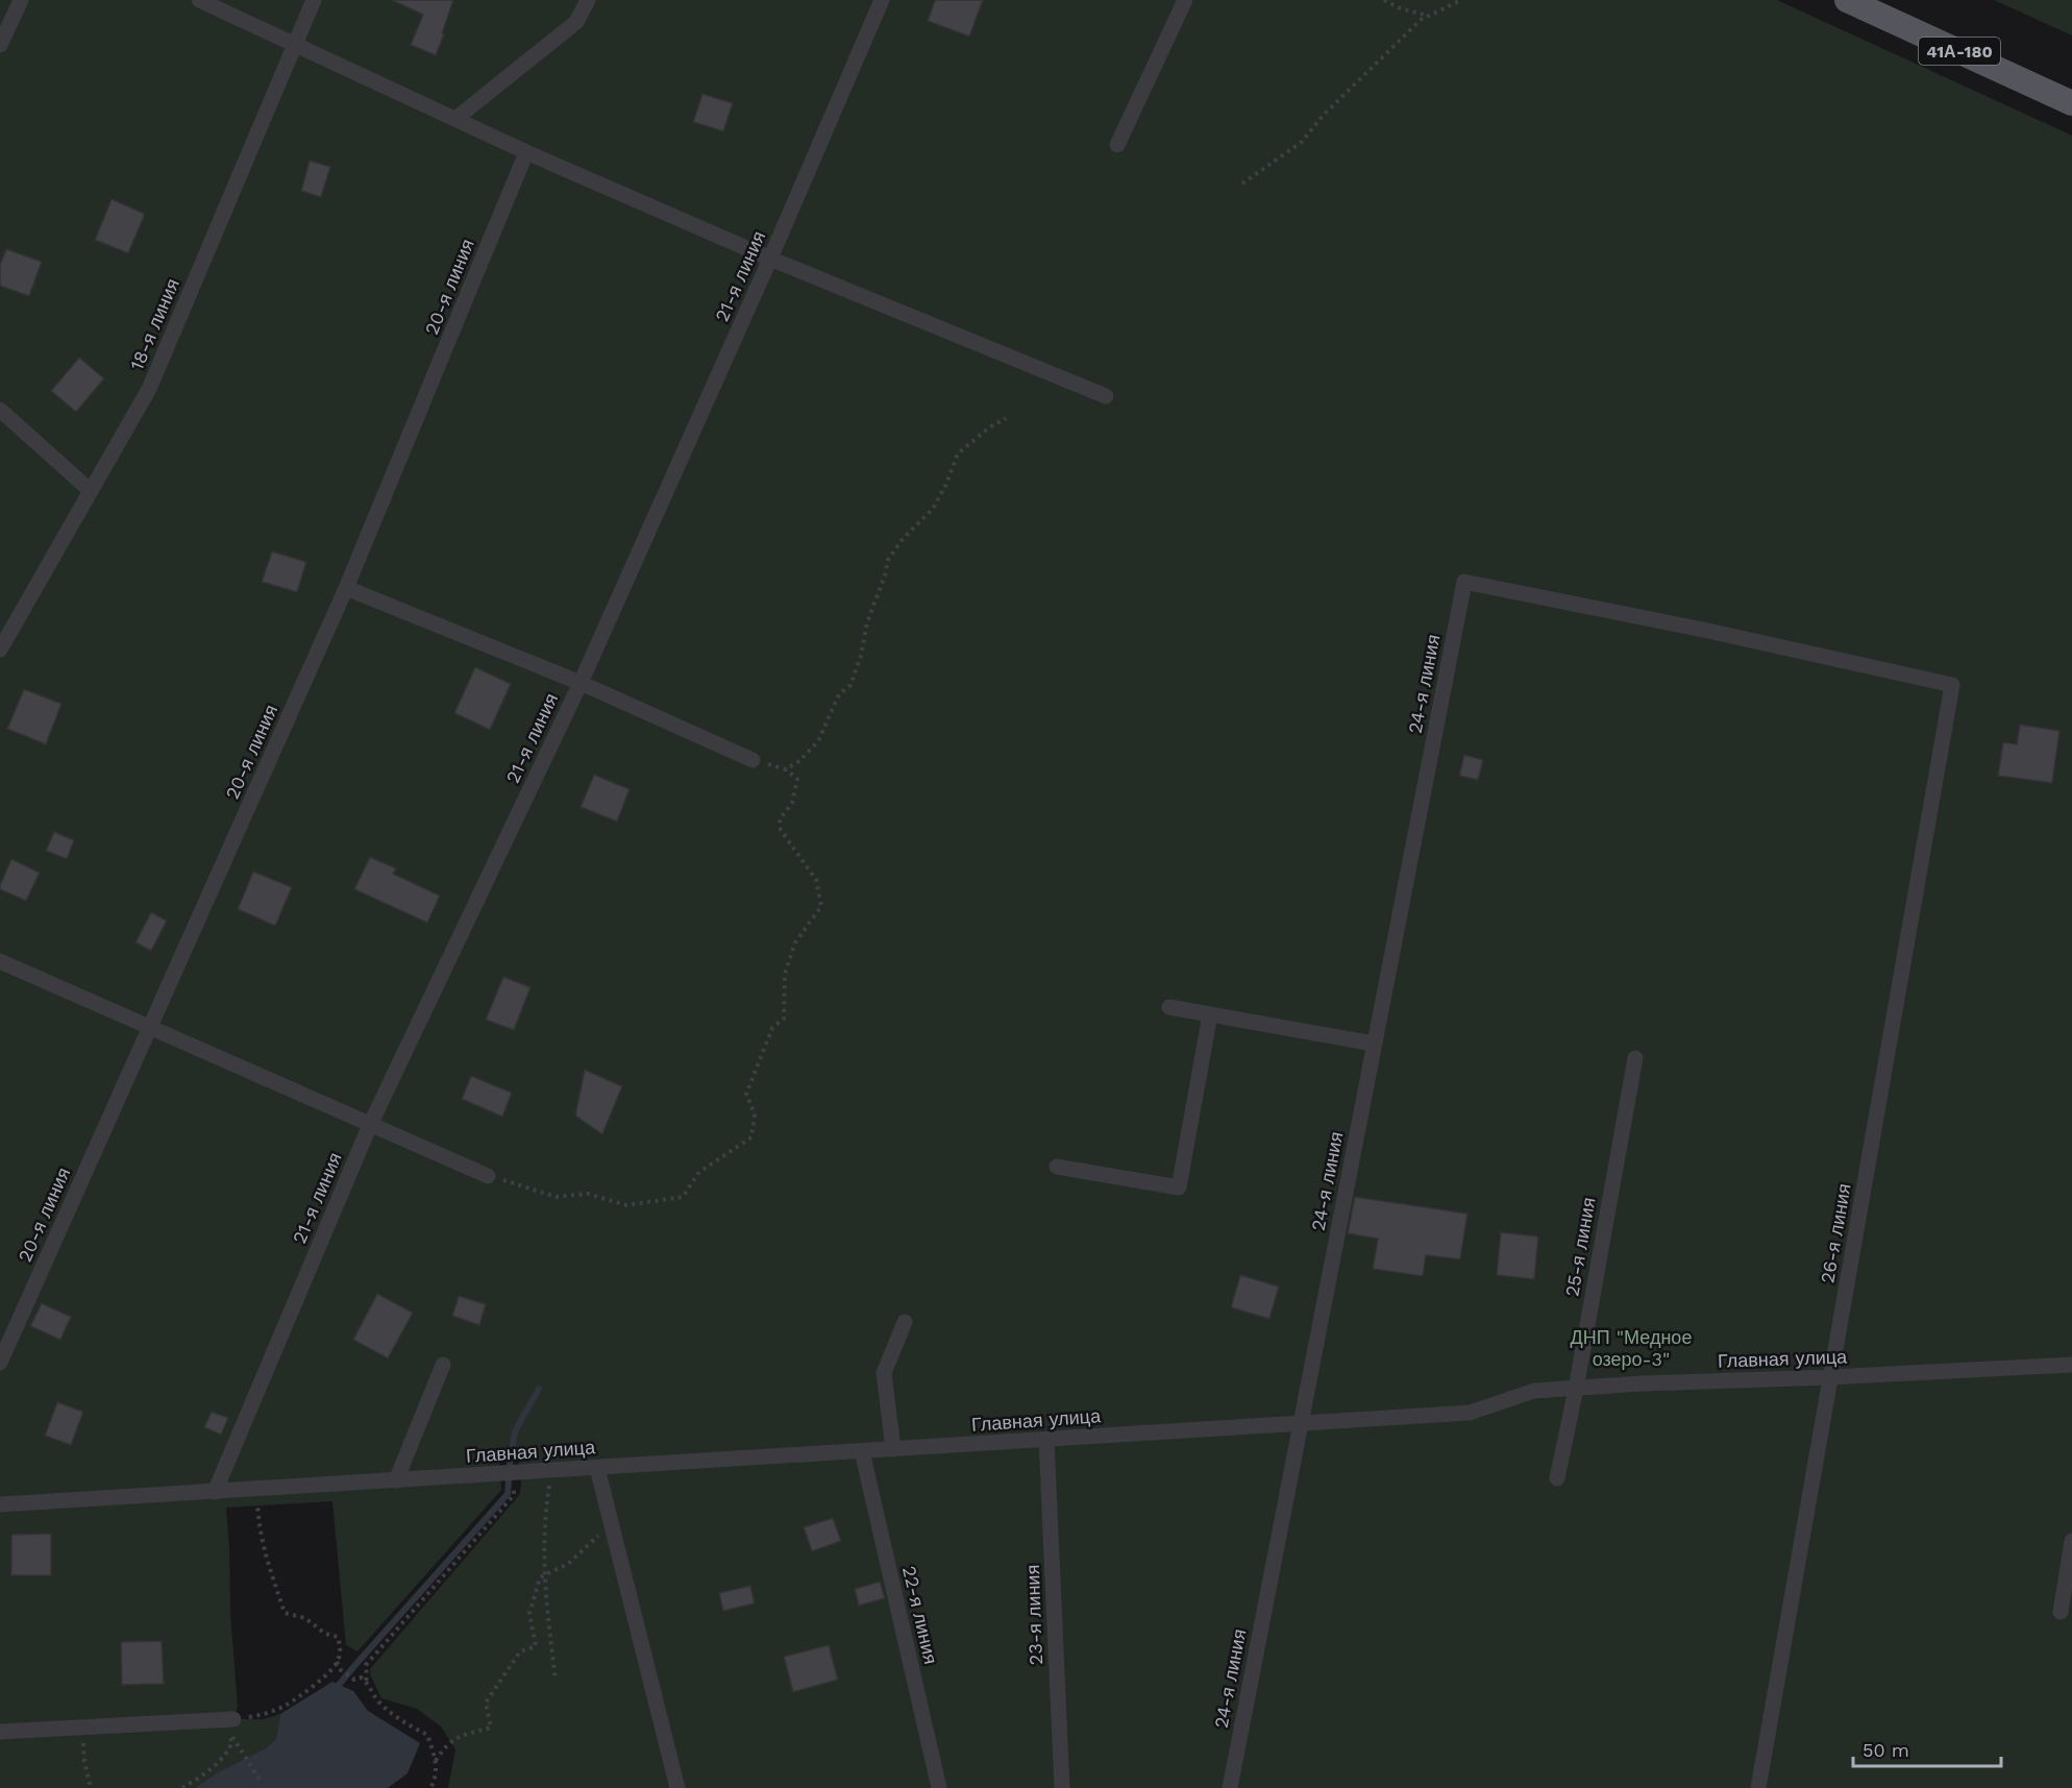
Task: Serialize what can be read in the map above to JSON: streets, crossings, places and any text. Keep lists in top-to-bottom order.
{
  "streets": {
    "main road": ["41А-180"],
    "street": [
      "21-я линия",
      "20-я линия",
      "18-я линия",
      "24-я линия",
      "26-я линия",
      "25-я линия",
      "Главная улица",
      "22-я линия",
      "23-я линия"
    ]
  },
  "crossings": [
    ["21-я линия", "Главная улица"],
    ["24-я линия", "26-я линия"],
    ["24-я линия", "Главная улица"],
    ["26-я линия", "Главная улица"],
    ["25-я линия", "Главная улица"],
    ["Главная улица", "22-я линия"],
    ["Главная улица", "23-я линия"]
  ],
  "parks": ["ДНП \"Медное озеро-3\""],
  "scale_bar": "50 m"
}
